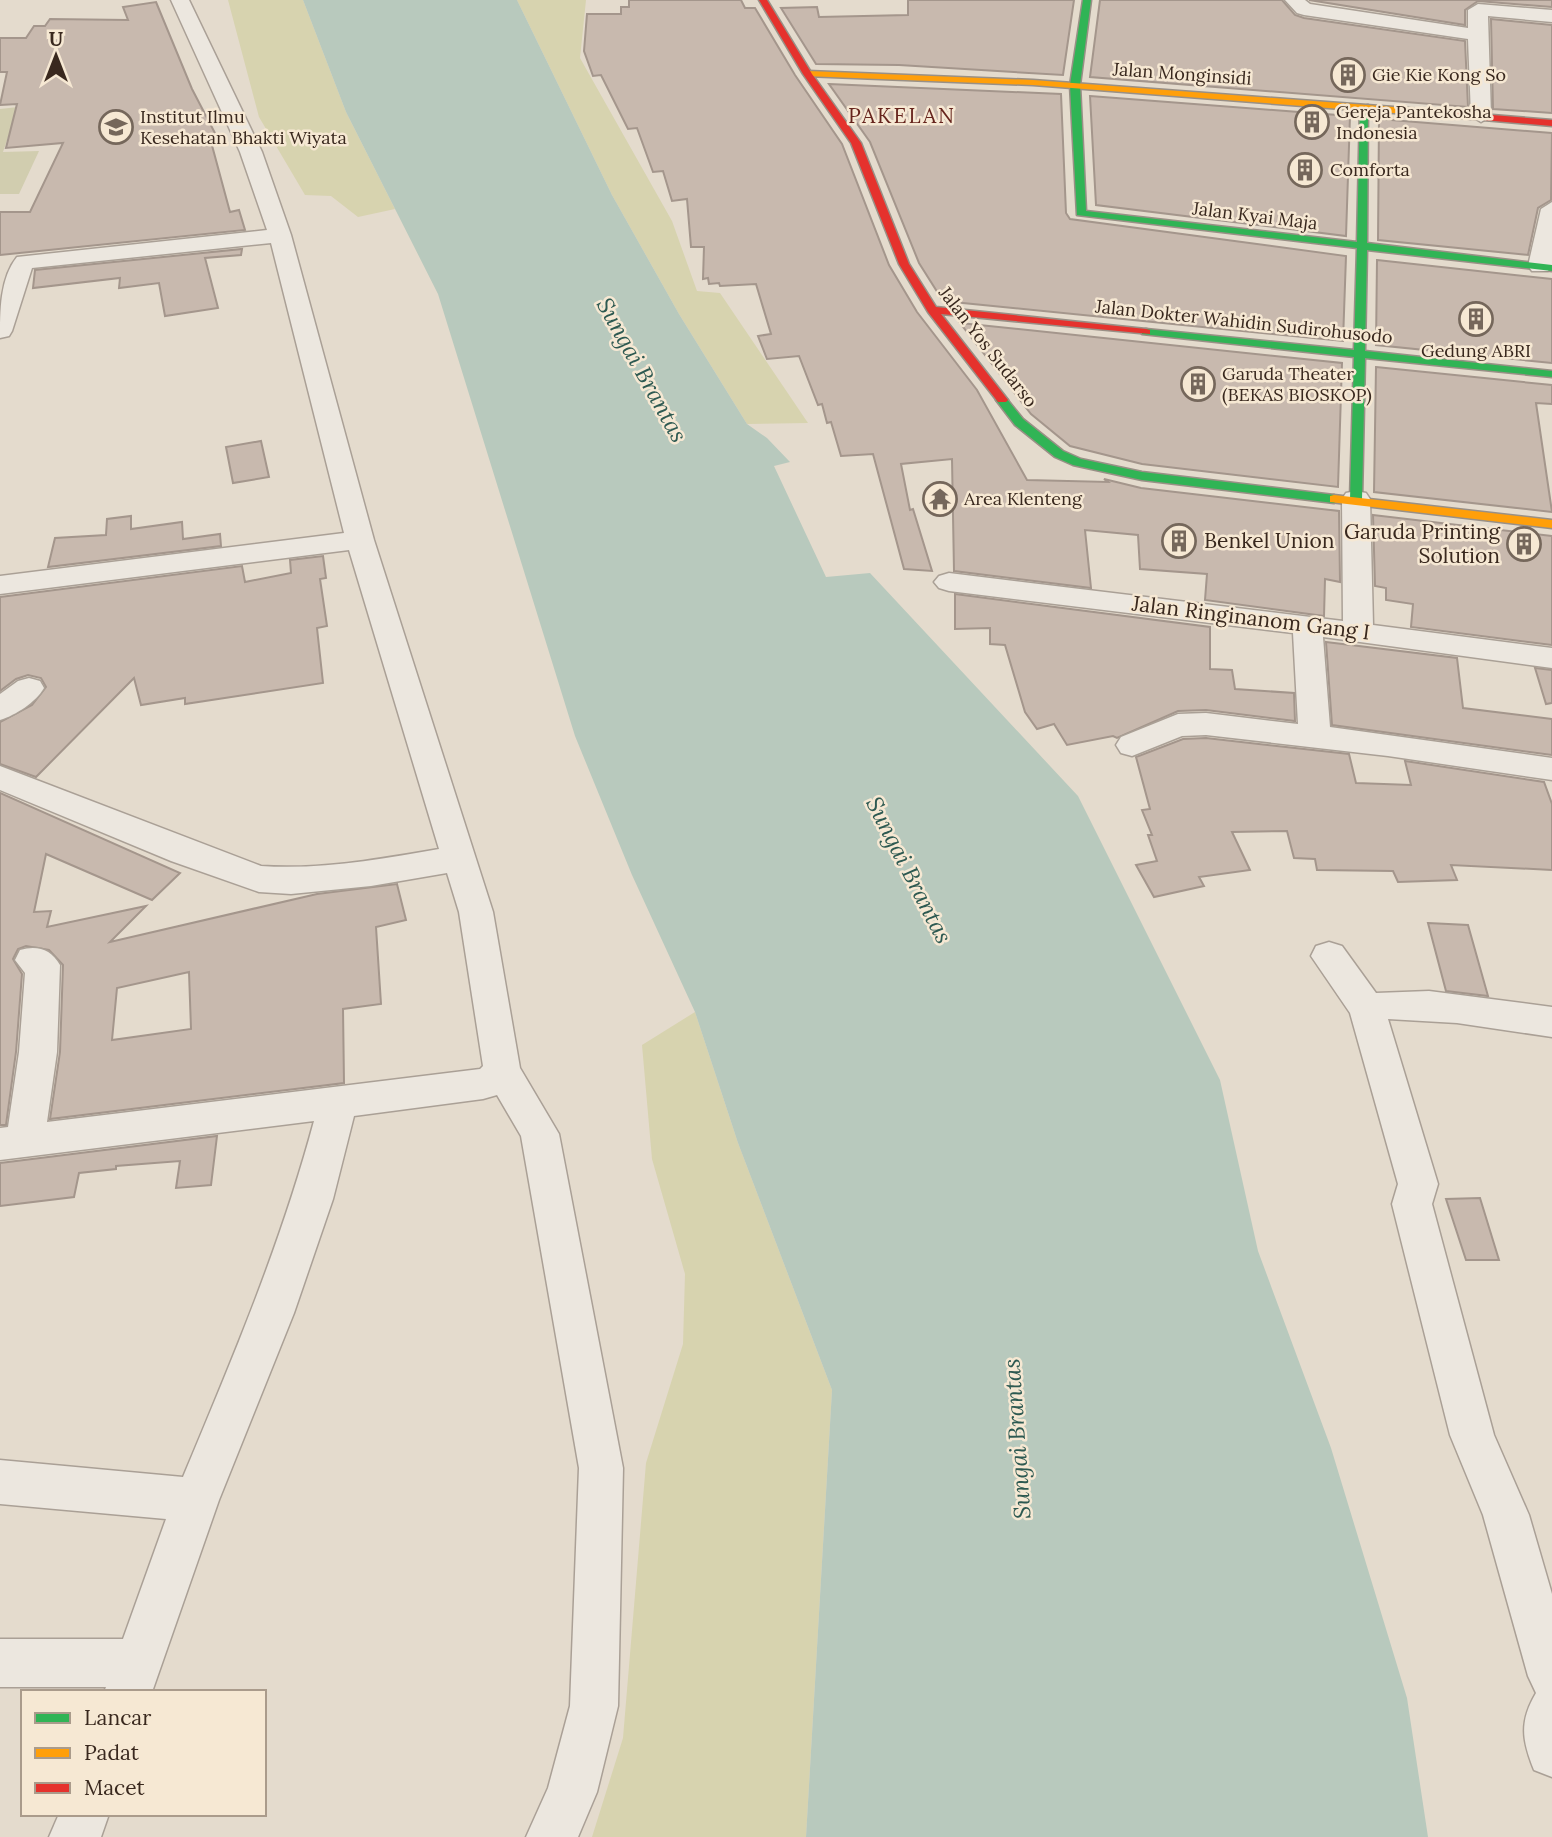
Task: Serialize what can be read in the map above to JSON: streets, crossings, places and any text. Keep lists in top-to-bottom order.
{
  "streets": {
    "street": [
      "Jalan Monginsidi",
      "Jalan Kyai Maja",
      "Jalan Dokter Wahidin Sudirohusodo",
      "Jalan Yos Sudarso",
      "Jalan Ringinanom Gang I"
    ]
  },
  "crossings": [
    ["Jalan Monginsidi", "Jalan Kyai Maja"],
    ["Jalan Monginsidi", "Jalan Yos Sudarso"],
    ["Jalan Dokter Wahidin Sudirohusodo", "Jalan Yos Sudarso"]
  ],
  "districts": ["PAKELAN"],
  "water": ["Sungai Brantas"],
  "places": {
    "building": [
      "Gie Kie Kong So",
      "Gereja Pantekosha Indonesia",
      "Comforta",
      "Gedung ABRI",
      "Garuda Theater (BEKAS BIOSKOP)",
      "Benkel Union",
      "Garuda Printing Solution"
    ],
    "school or university": ["Institut Ilmu Kesehatan Bhakti Wiyata"],
    "temple": ["Area Klenteng"]
  },
  "legend": ["Lancar", "Padat", "Macet"],
  "north": "top"
}
